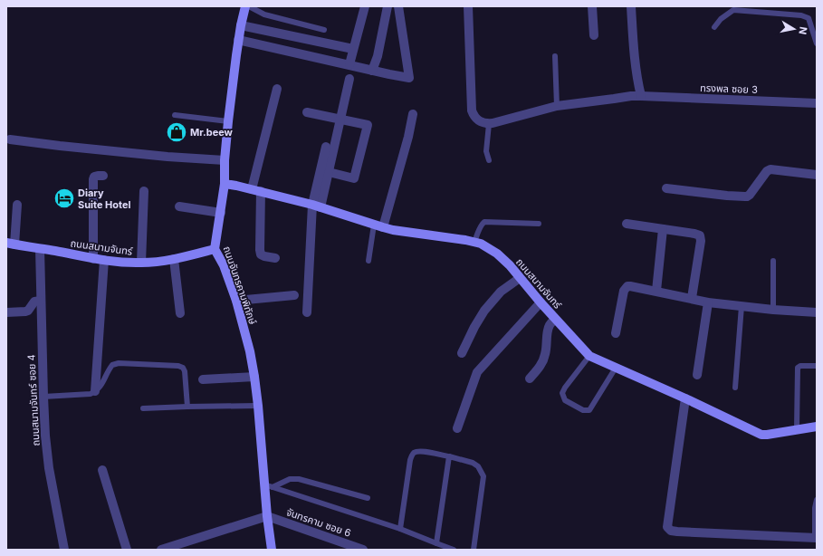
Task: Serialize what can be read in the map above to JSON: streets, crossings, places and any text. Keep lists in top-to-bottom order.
{
  "streets": {
    "street": [
      "ทรงพล ซอย 3",
      "ถนนสนามจันทร์",
      "ถนนจันทรคามพิทักษ์",
      "ถนนสนามจันทร์ ซอย 4",
      "จันทรคาม ซอย 6"
    ]
  },
  "crossings": [
    ["ถนนสนามจันทร์", "ถนนจันทรคามพิทักษ์"],
    ["ถนนสนามจันทร์", "ถนนสนามจันทร์ ซอย 4"],
    ["ถนนจันทรคามพิทักษ์", "จันทรคาม ซอย 6"]
  ],
  "places": {
    "shop": ["Mr.beew"],
    "hotel": ["Diary Suite Hotel"]
  },
  "north": "right"
}
